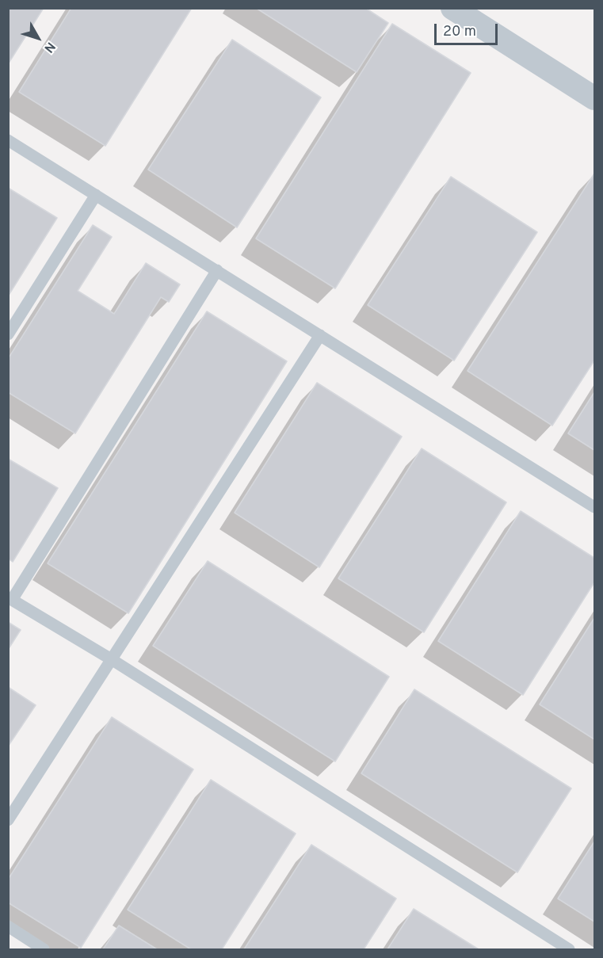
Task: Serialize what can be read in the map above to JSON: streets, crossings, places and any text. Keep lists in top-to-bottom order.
{
  "scale_bar": "20 m",
  "north": "bottom right"
}
